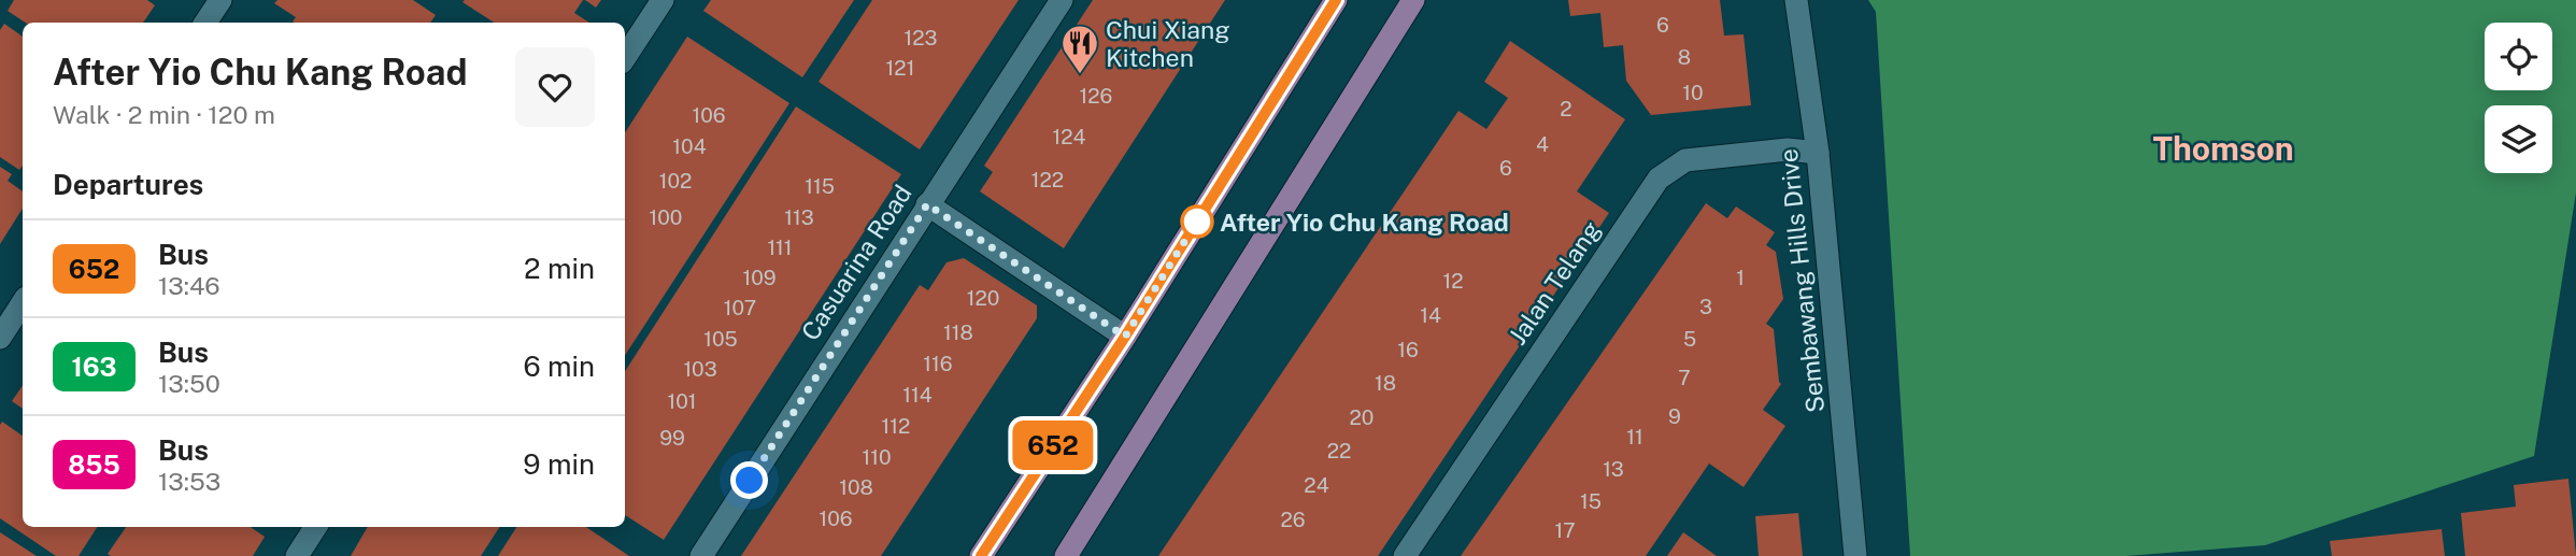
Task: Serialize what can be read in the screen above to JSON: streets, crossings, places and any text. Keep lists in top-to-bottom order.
{
  "streets": {
    "street": ["Casuarina Road", "Sembawang Hills Drive", "Jalan Telang"]
  },
  "crossings": [
    ["Sembawang Hills Drive", "Jalan Telang"]
  ],
  "districts": ["Thomson"],
  "places": {
    "restaurant": ["Chui Xiang Kitchen"],
    "other": ["After Yio Chu Kang Road"]
  },
  "lines": ["bus line 652"],
  "house_numbers": [
    "6",
    "123",
    "8",
    "121",
    "10",
    "126",
    "2",
    "106",
    "124",
    "4",
    "104",
    "6",
    "122",
    "102",
    "115",
    "100",
    "113",
    "111",
    "109",
    "1",
    "12",
    "120",
    "3",
    "107",
    "14",
    "118",
    "105",
    "5",
    "16",
    "116",
    "103",
    "7",
    "18",
    "114",
    "101",
    "9",
    "20",
    "112",
    "11",
    "99",
    "22",
    "110",
    "13",
    "24",
    "108",
    "15",
    "106",
    "26",
    "17"
  ],
  "page": {
    "on_map": "652",
    "heading": [
      ["After Yio Chu Kang Road", "Walk · 2 min · 120 m"],
      "Departures"
    ],
    "list": [
      {
        "mark": "652",
        "name": "Bus",
        "note": "13:46",
        "value": "2 min"
      },
      {
        "mark": "163",
        "name": "Bus",
        "note": "13:50",
        "value": "6 min"
      },
      {
        "mark": "855",
        "name": "Bus",
        "note": "13:53",
        "value": "9 min"
      }
    ]
  }
}
